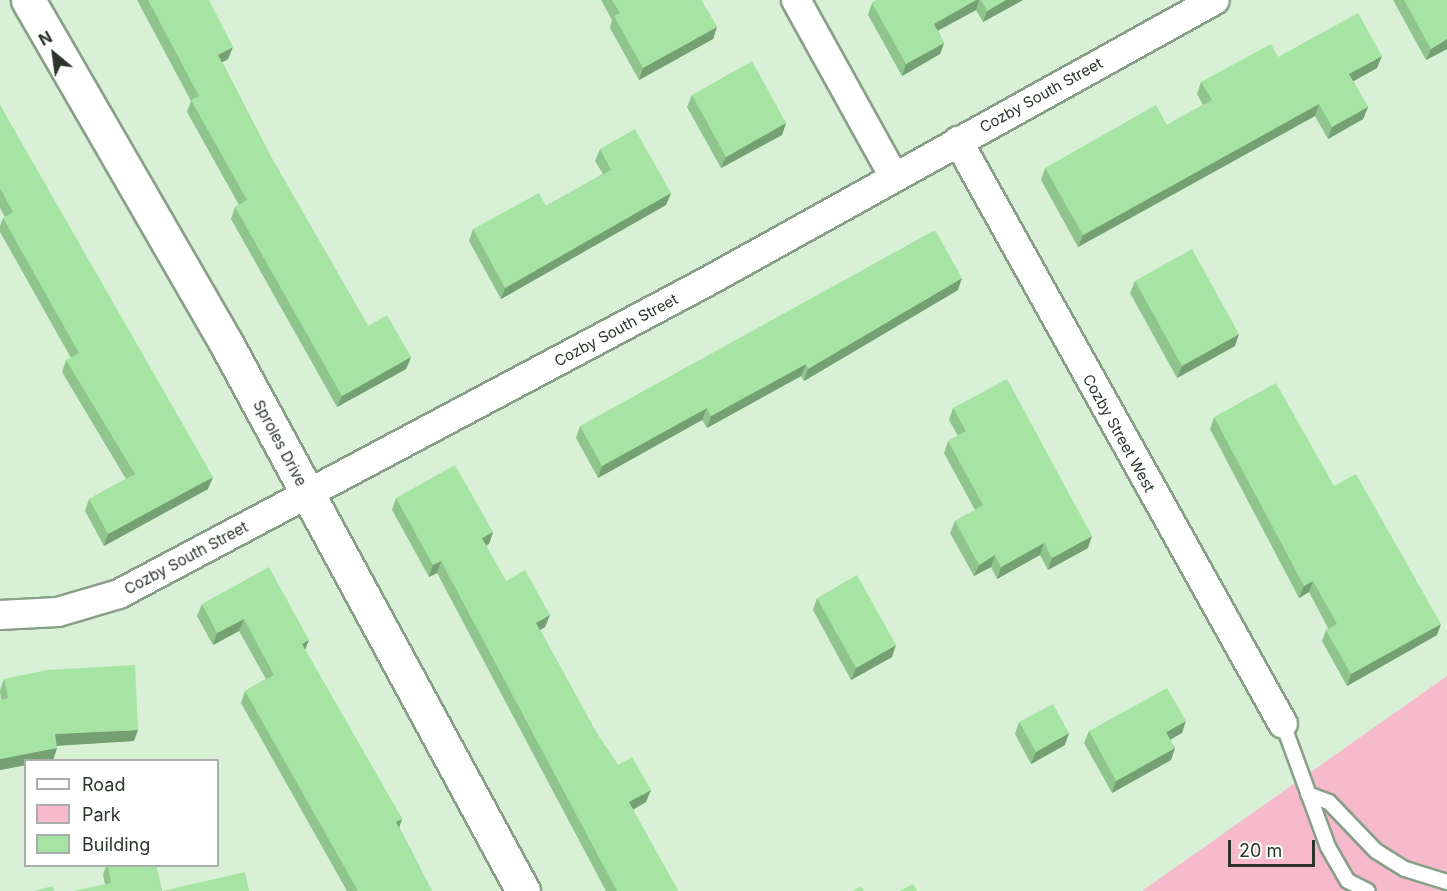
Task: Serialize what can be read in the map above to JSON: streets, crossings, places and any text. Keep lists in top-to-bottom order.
{
  "streets": {
    "street": ["Cozby South Street", "Cozby Street West", "Sproles Drive"]
  },
  "crossings": [
    ["Cozby South Street", "Cozby Street West"],
    ["Cozby South Street", "Sproles Drive"]
  ],
  "legend": ["Road", "Park", "Building"],
  "scale_bar": "20 m",
  "north": "top left"
}
